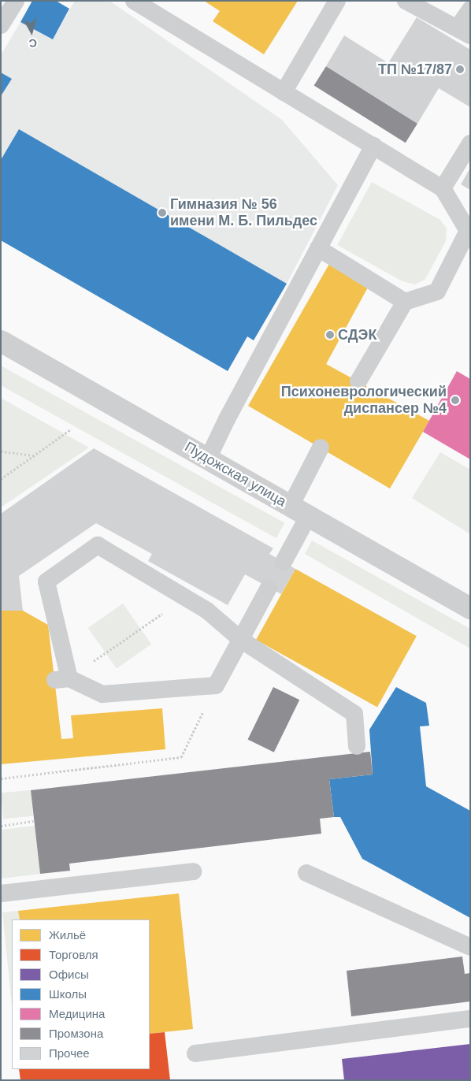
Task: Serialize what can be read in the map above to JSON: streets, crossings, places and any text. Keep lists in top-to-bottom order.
{
  "streets": {
    "street": ["Пудожская улица"]
  },
  "places": [
    "ТП №17/87",
    "Гимназия № 56 имени М. Б. Пильдес",
    "СДЭК",
    "Психоневрологический диспансер №4"
  ],
  "legend": [
    "Жильё",
    "Торговля",
    "Офисы",
    "Школы",
    "Медицина",
    "Промзона",
    "Прочее"
  ],
  "north": "bottom"
}
